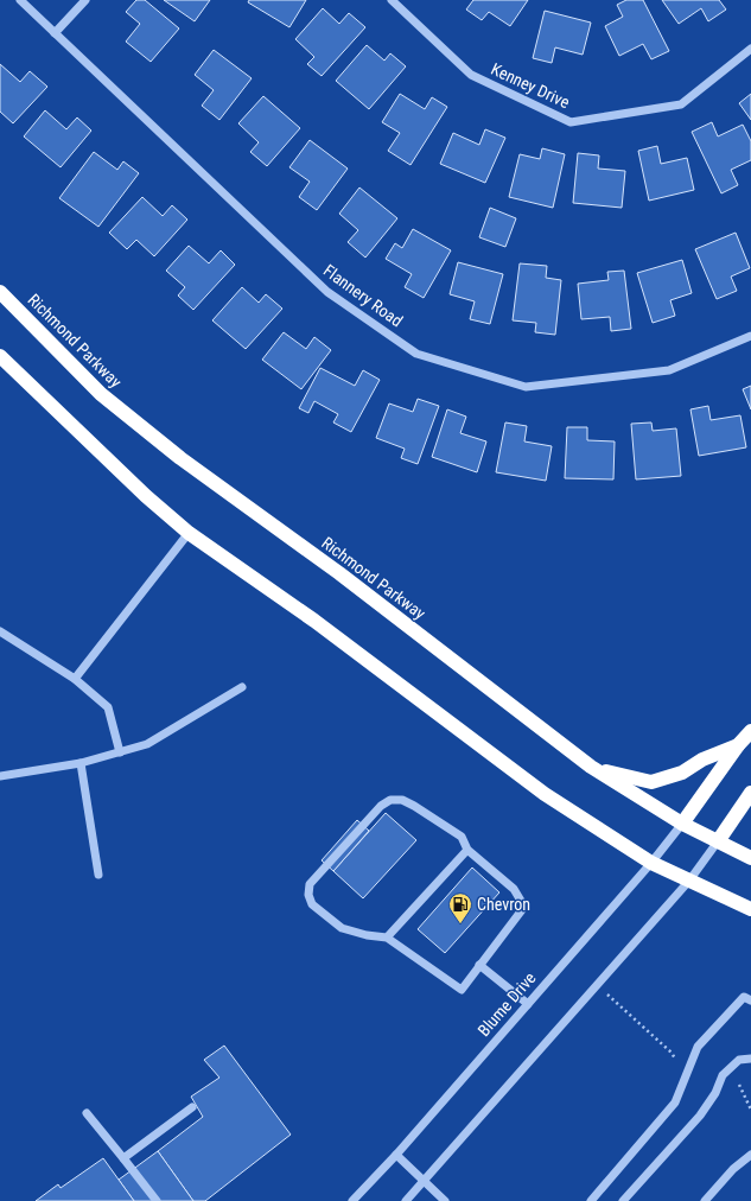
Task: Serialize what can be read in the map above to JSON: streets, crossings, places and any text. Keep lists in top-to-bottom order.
{
  "streets": {
    "highway": ["Richmond Parkway"],
    "street": ["Kenney Drive", "Flannery Road", "Blume Drive"]
  },
  "crossings": [
    ["Richmond Parkway", "Blume Drive"]
  ],
  "places": {
    "fuel station": ["Chevron"]
  }
}
